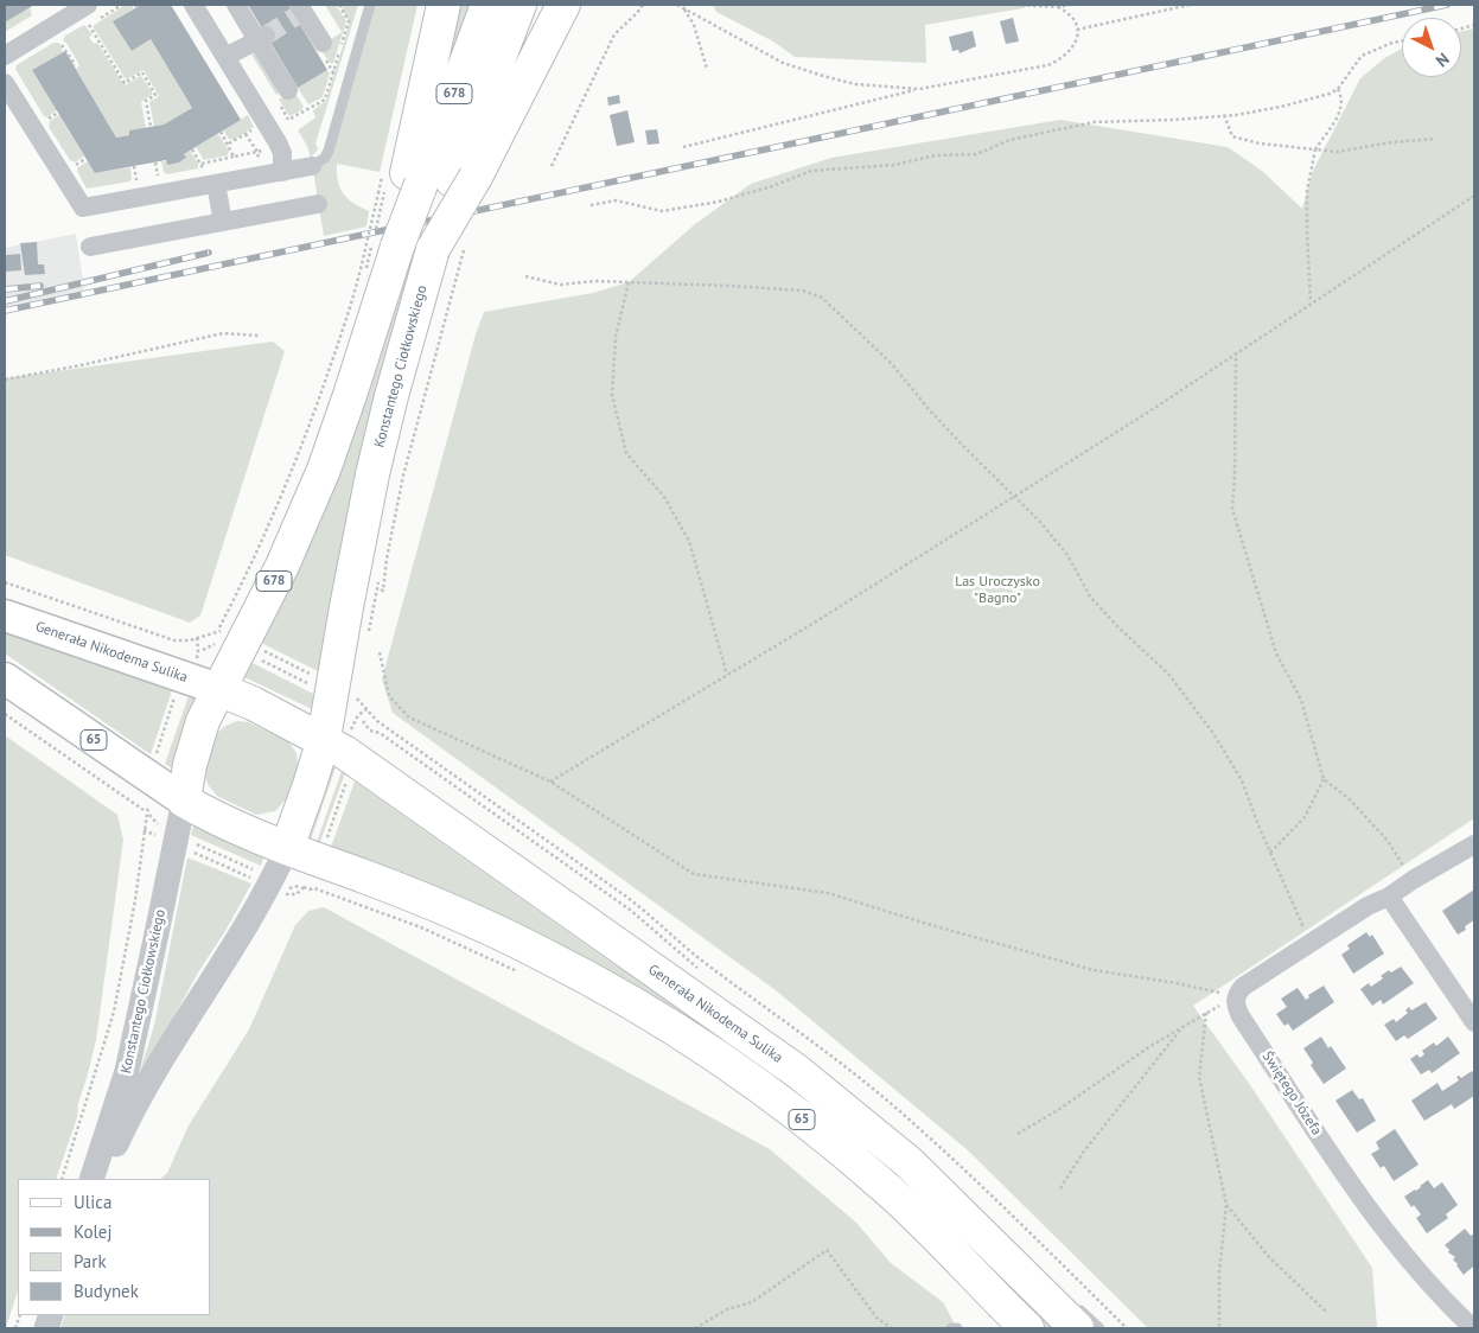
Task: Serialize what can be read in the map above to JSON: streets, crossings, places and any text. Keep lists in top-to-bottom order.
{
  "streets": {
    "highway": [
      "678",
      "Konstantego Ciołkowskiego",
      "Generała Nikodema Sulika",
      "65"
    ],
    "street": ["Świętego Józefa"]
  },
  "crossings": [
    ["678", "Konstantego Ciołkowskiego"],
    ["678", "Generała Nikodema Sulika"],
    ["678", "65"],
    ["Konstantego Ciołkowskiego", "Generała Nikodema Sulika"],
    ["Konstantego Ciołkowskiego", "65"],
    ["Generała Nikodema Sulika", "65"]
  ],
  "parks": ["Las Uroczysko \"Bagno\""],
  "legend": [
    "Ulica",
    "Kolej",
    "Park",
    "Budynek"
  ],
  "north": "bottom right"
}
